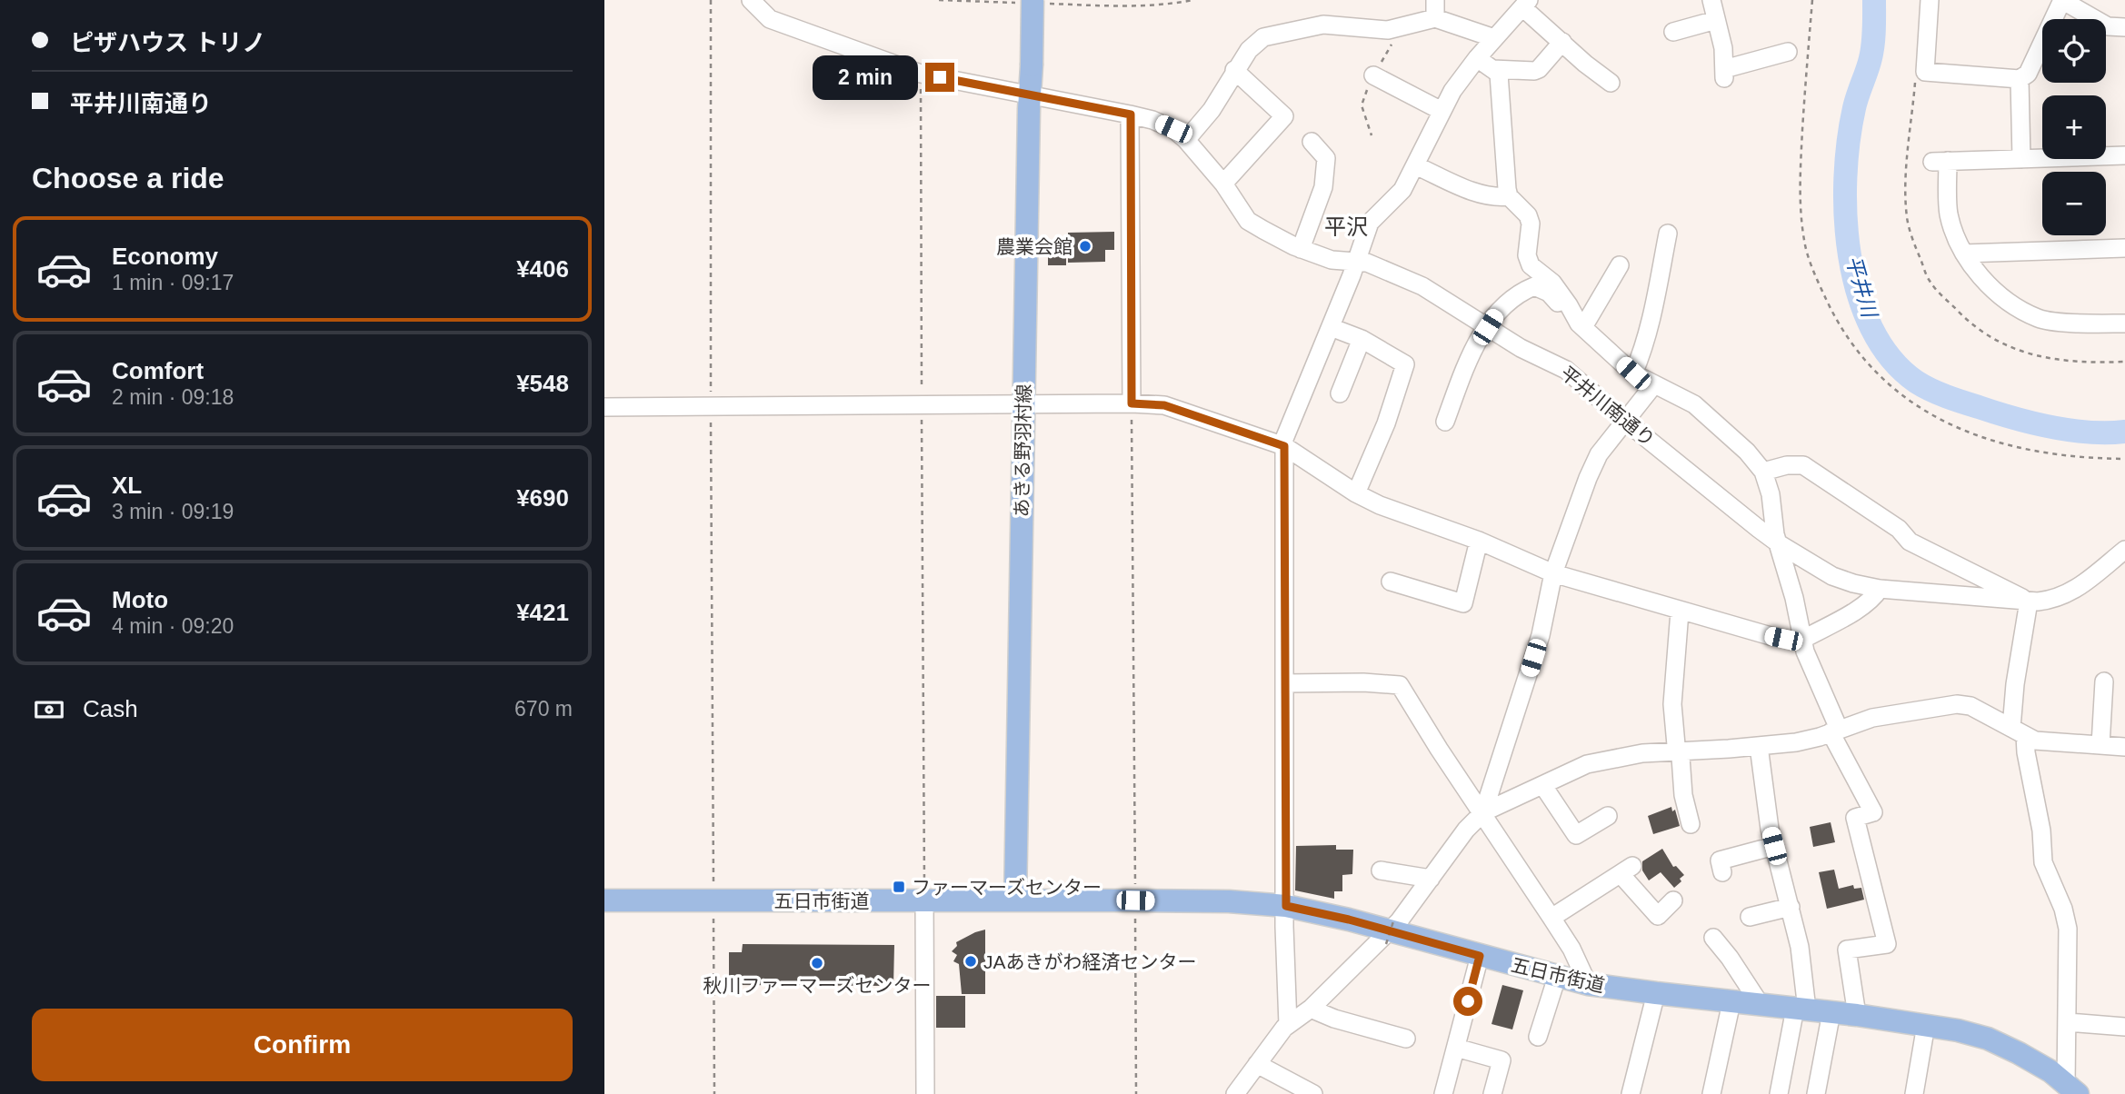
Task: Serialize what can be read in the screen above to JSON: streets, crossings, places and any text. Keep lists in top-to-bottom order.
{
  "streets": {
    "main road": ["あきる野羽村線", "五日市街道"],
    "street": ["平井川南通り"]
  },
  "crossings": [
    ["平井川南通り", "あきる野羽村線"],
    ["あきる野羽村線", "五日市街道"]
  ],
  "districts": ["平沢"],
  "water": ["平井川"],
  "places": {
    "other": ["農業会館", "JAあきがわ経済センター", "秋川ファーマーズセンター"],
    "transit": ["ファーマーズセンター"]
  },
  "page": {
    "banner": ["ピザハウス トリノ", "平井川南通り"],
    "map_buttons": ["+", "−"],
    "bubble": "2 min",
    "heading": "Choose a ride",
    "list": [
      {
        "name": "Economy",
        "note": "1 min · 09:17",
        "value": "¥406"
      },
      {
        "name": "Comfort",
        "note": "2 min · 09:18",
        "value": "¥548"
      },
      {
        "name": "XL",
        "note": "3 min · 09:19",
        "value": "¥690"
      },
      {
        "name": "Moto",
        "note": "4 min · 09:20",
        "value": "¥421"
      }
    ],
    "pay": ["Cash", "670 m"],
    "buttons": "Confirm"
  }
}
